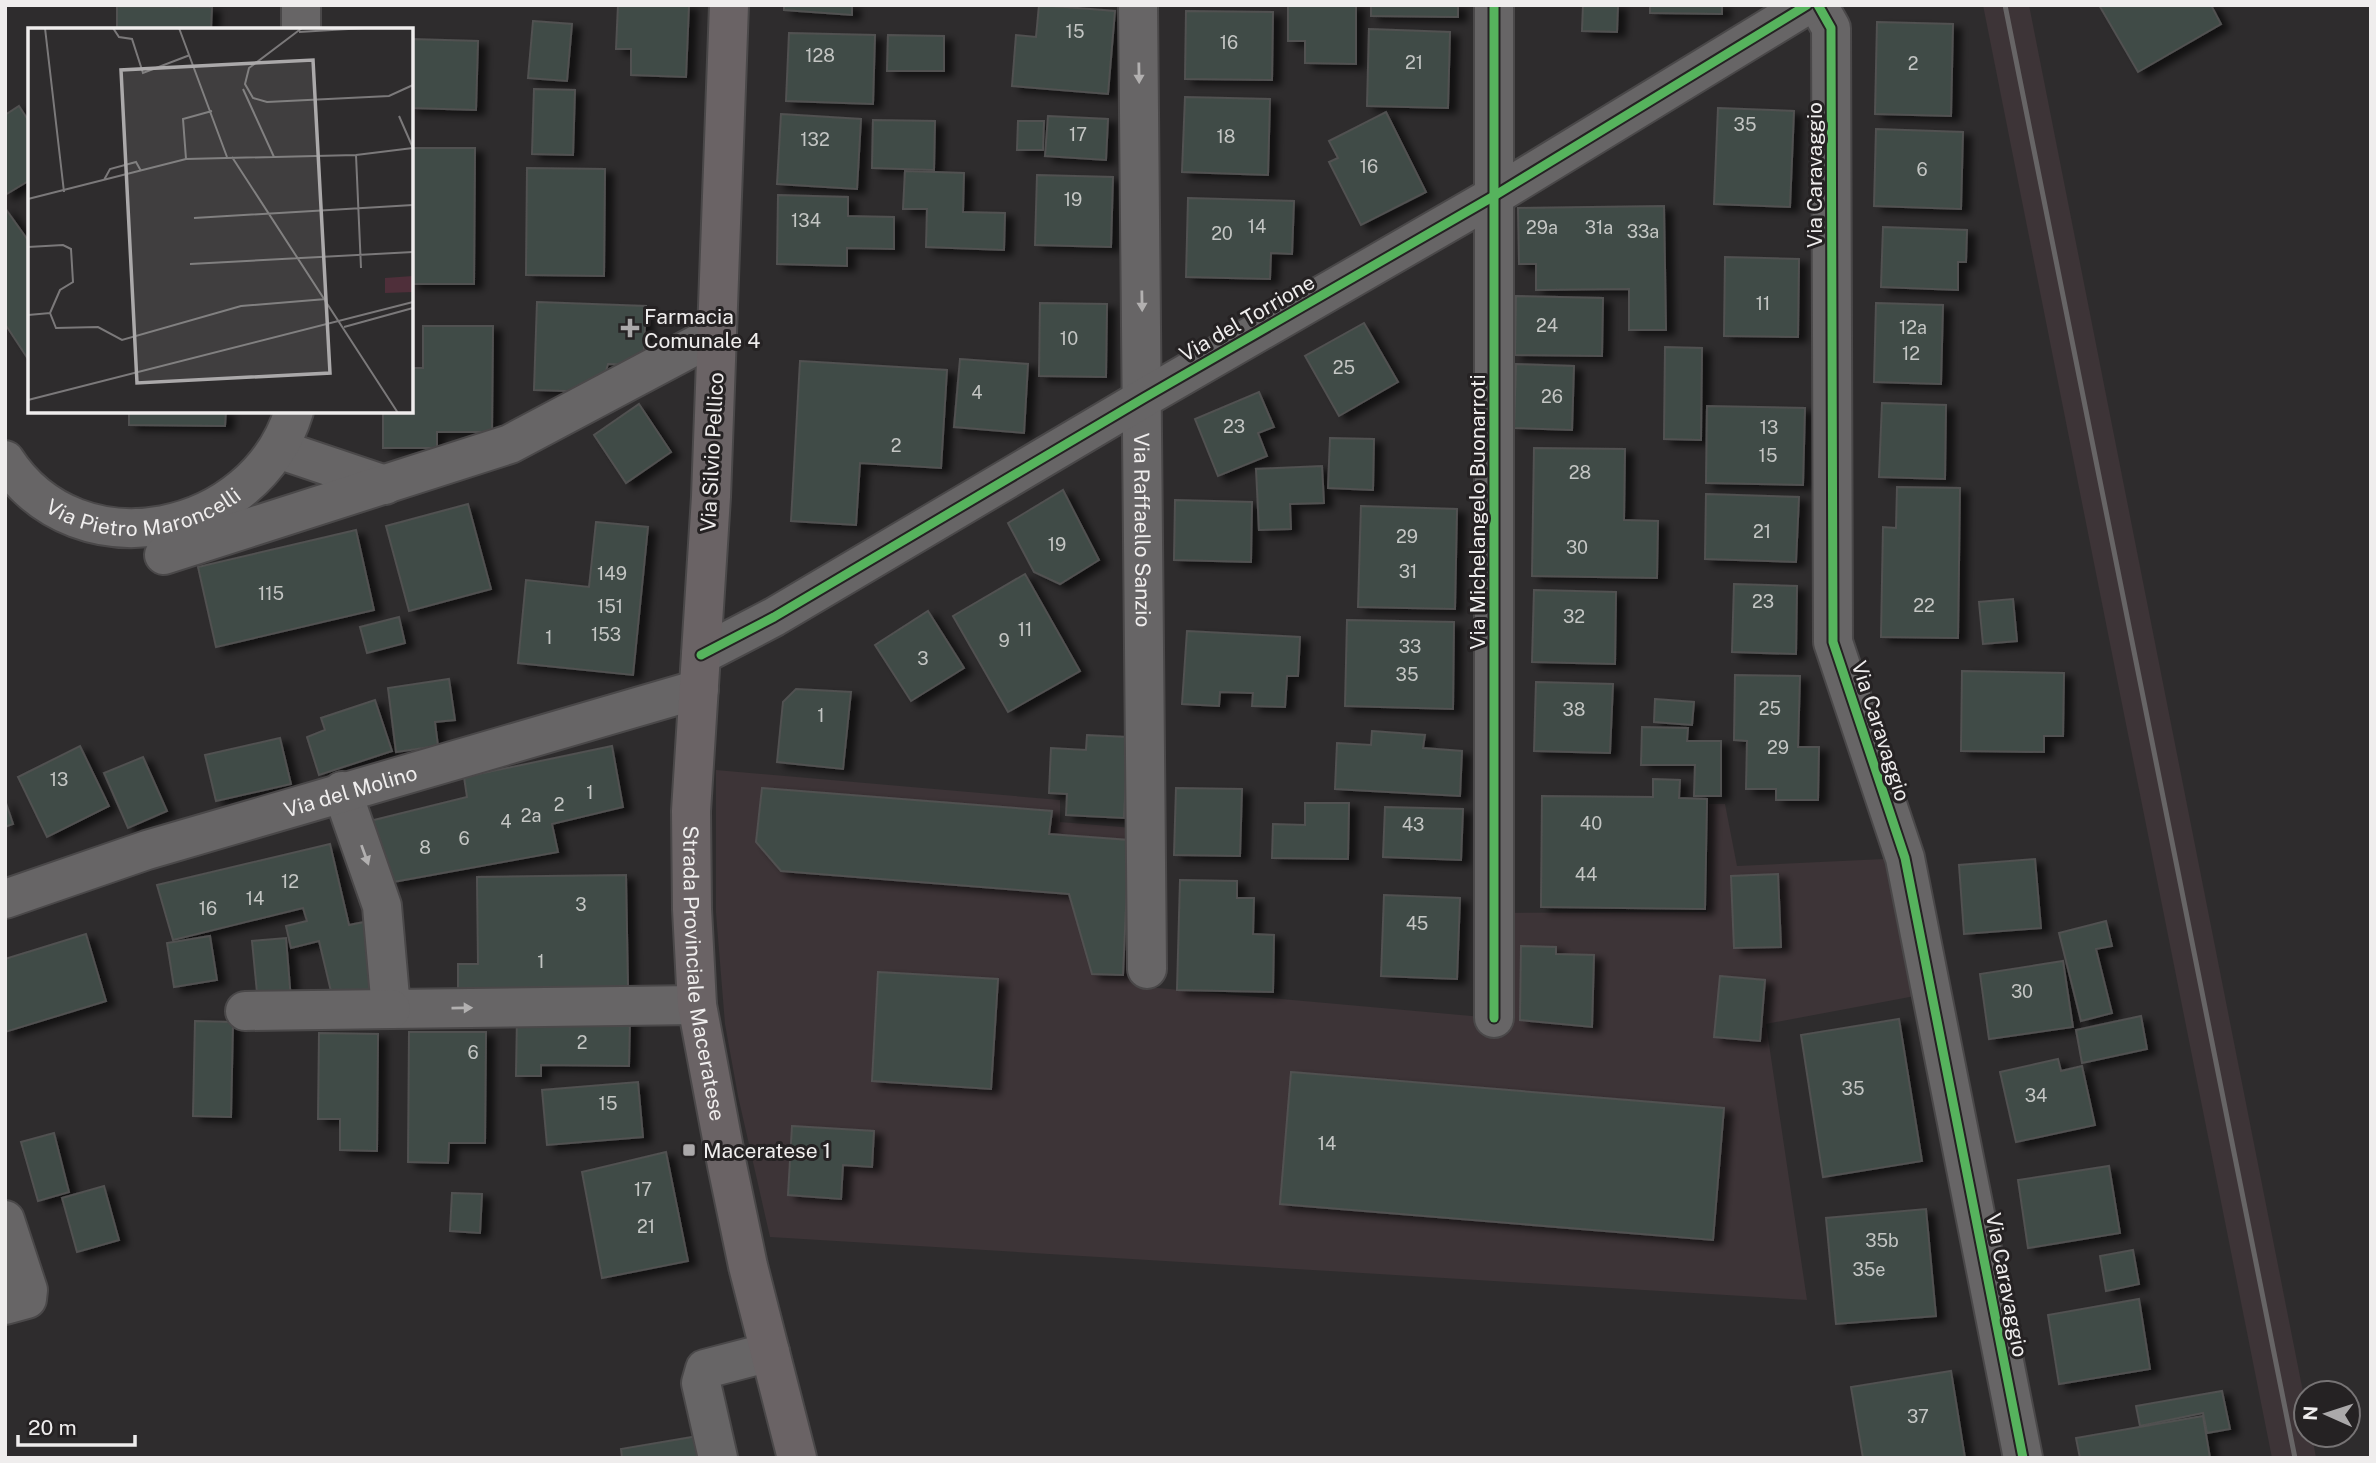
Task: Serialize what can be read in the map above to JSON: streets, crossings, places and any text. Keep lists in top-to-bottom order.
{
  "streets": {
    "main road": ["Via Silvio Pellico", "Strada Provinciale Maceratese"],
    "street": [
      "Via Caravaggio",
      "Via del Torrione",
      "Via Pietro Maroncelli",
      "Via Michelangelo Buonarroti",
      "Via Raffaello Sanzio",
      "Via del Molino"
    ]
  },
  "crossings": [
    ["Via del Torrione", "Via Silvio Pellico"],
    ["Via del Torrione", "Via Michelangelo Buonarroti"],
    ["Via del Torrione", "Via Raffaello Sanzio"],
    ["Via del Torrione", "Via del Molino"],
    ["Via del Torrione", "Strada Provinciale Maceratese"],
    ["Via Silvio Pellico", "Via del Molino"],
    ["Via Silvio Pellico", "Strada Provinciale Maceratese"],
    ["Via del Molino", "Strada Provinciale Maceratese"]
  ],
  "one_way": ["Via Raffaello Sanzio"],
  "places": {
    "health": ["Farmacia Comunale 4"],
    "transit": ["Maceratese 1"]
  },
  "house_numbers": [
    "15",
    "16",
    "128",
    "21",
    "2",
    "35",
    "17",
    "18",
    "132",
    "16",
    "6",
    "19",
    "134",
    "14",
    "29a",
    "31a",
    "33a",
    "20",
    "11",
    "24",
    "12a",
    "10",
    "12",
    "25",
    "4",
    "26",
    "23",
    "13",
    "2",
    "15",
    "28",
    "21",
    "29",
    "19",
    "30",
    "31",
    "149",
    "115",
    "23",
    "22",
    "151",
    "32",
    "11",
    "153",
    "1",
    "9",
    "33",
    "3",
    "35",
    "25",
    "38",
    "1",
    "29",
    "13",
    "1",
    "2",
    "2a",
    "4",
    "40",
    "43",
    "6",
    "8",
    "44",
    "12",
    "14",
    "3",
    "16",
    "45",
    "1",
    "30",
    "2",
    "6",
    "35",
    "34",
    "15",
    "14",
    "17",
    "21",
    "35b",
    "35e",
    "37"
  ],
  "scale_bar": "20 m",
  "north": "left"
}
